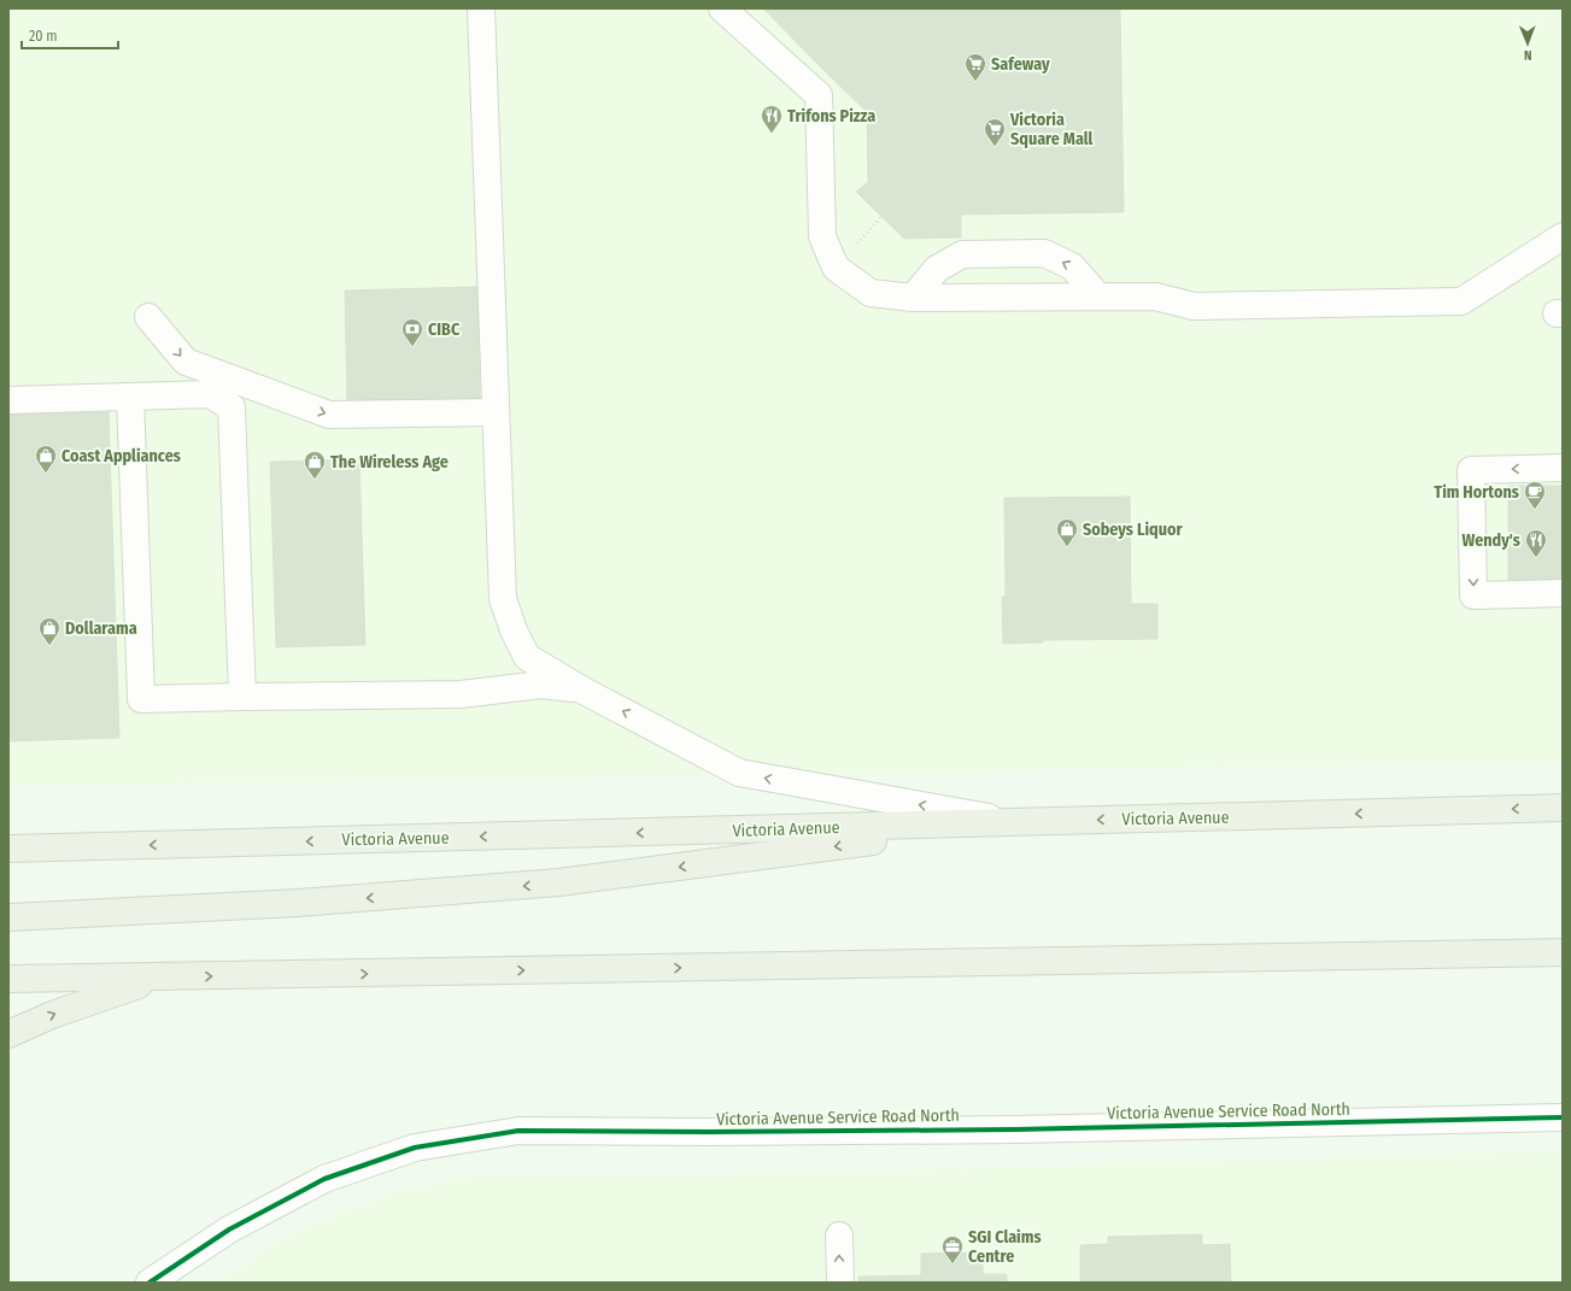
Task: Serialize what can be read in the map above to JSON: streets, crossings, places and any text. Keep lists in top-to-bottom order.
{
  "streets": {
    "highway": ["Victoria Avenue"],
    "street": ["Victoria Avenue Service Road North"]
  },
  "places": {
    "supermarket": ["Safeway", "Victoria Square Mall"],
    "restaurant": ["Trifons Pizza", "Wendy's"],
    "bank": ["CIBC"],
    "shop": [
      "Coast Appliances",
      "The Wireless Age",
      "Sobeys Liquor",
      "Dollarama"
    ],
    "cafe": ["Tim Hortons"],
    "office": ["SGI Claims Centre"]
  },
  "scale_bar": "20 m",
  "north": "bottom"
}
